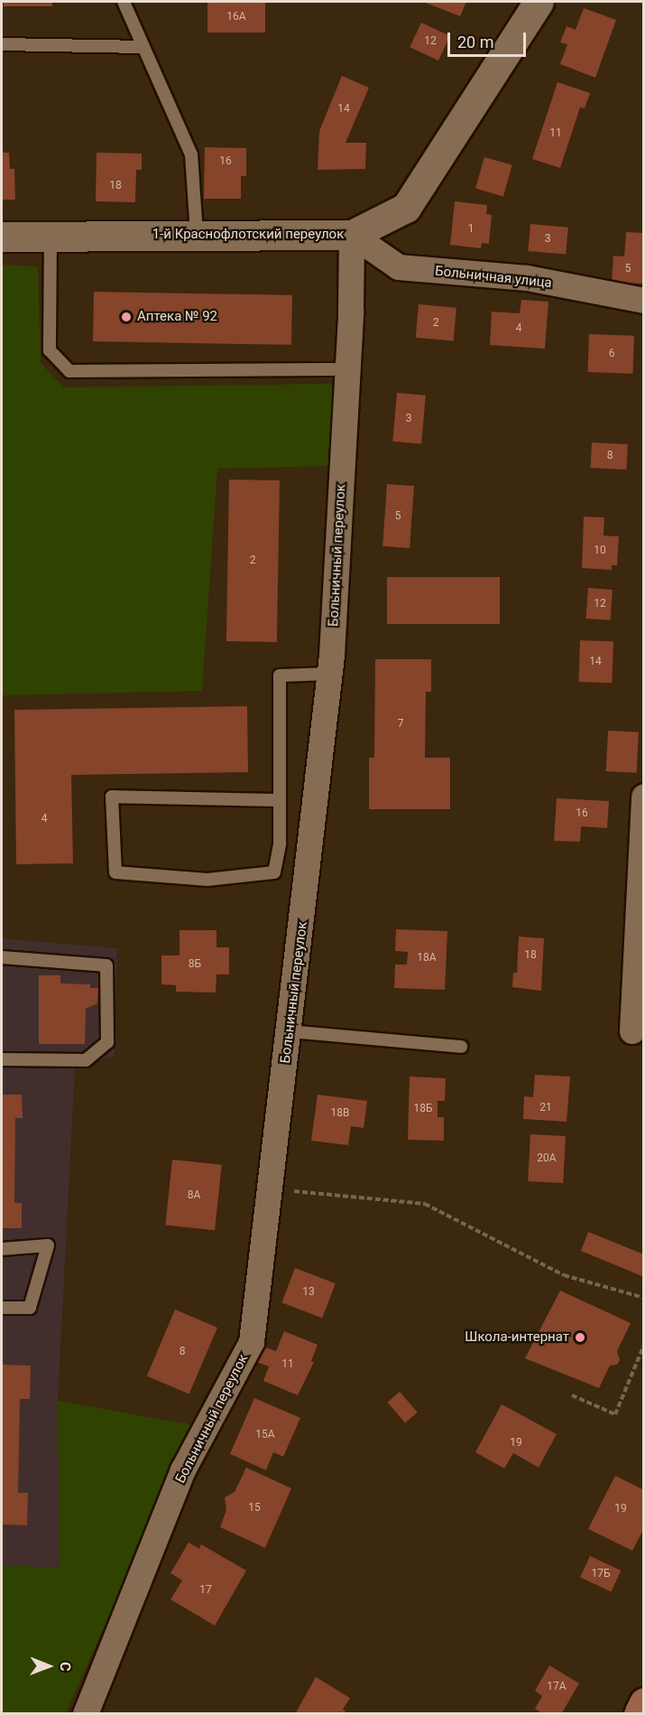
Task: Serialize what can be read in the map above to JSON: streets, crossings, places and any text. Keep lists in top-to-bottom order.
{
  "streets": {
    "street": ["1-й Краснофлотский переулок", "Больничная улица", "Больничный переулок"]
  },
  "crossings": [
    ["1-й Краснофлотский переулок", "Больничная улица"],
    ["1-й Краснофлотский переулок", "Больничный переулок"],
    ["Больничная улица", "Больничный переулок"]
  ],
  "places": ["Аптека № 92", "Школа-интернат"],
  "house_numbers": [
    "16А",
    "12",
    "14",
    "11",
    "16",
    "18",
    "1",
    "3",
    "5",
    "2",
    "4",
    "6",
    "3",
    "8",
    "5",
    "10",
    "2",
    "12",
    "14",
    "7",
    "16",
    "4",
    "18",
    "18А",
    "8Б",
    "21",
    "18Б",
    "18В",
    "20А",
    "8А",
    "13",
    "8",
    "11",
    "15А",
    "19",
    "15",
    "19",
    "17Б",
    "17",
    "17А"
  ],
  "scale_bar": "20 m",
  "north": "right"
}
